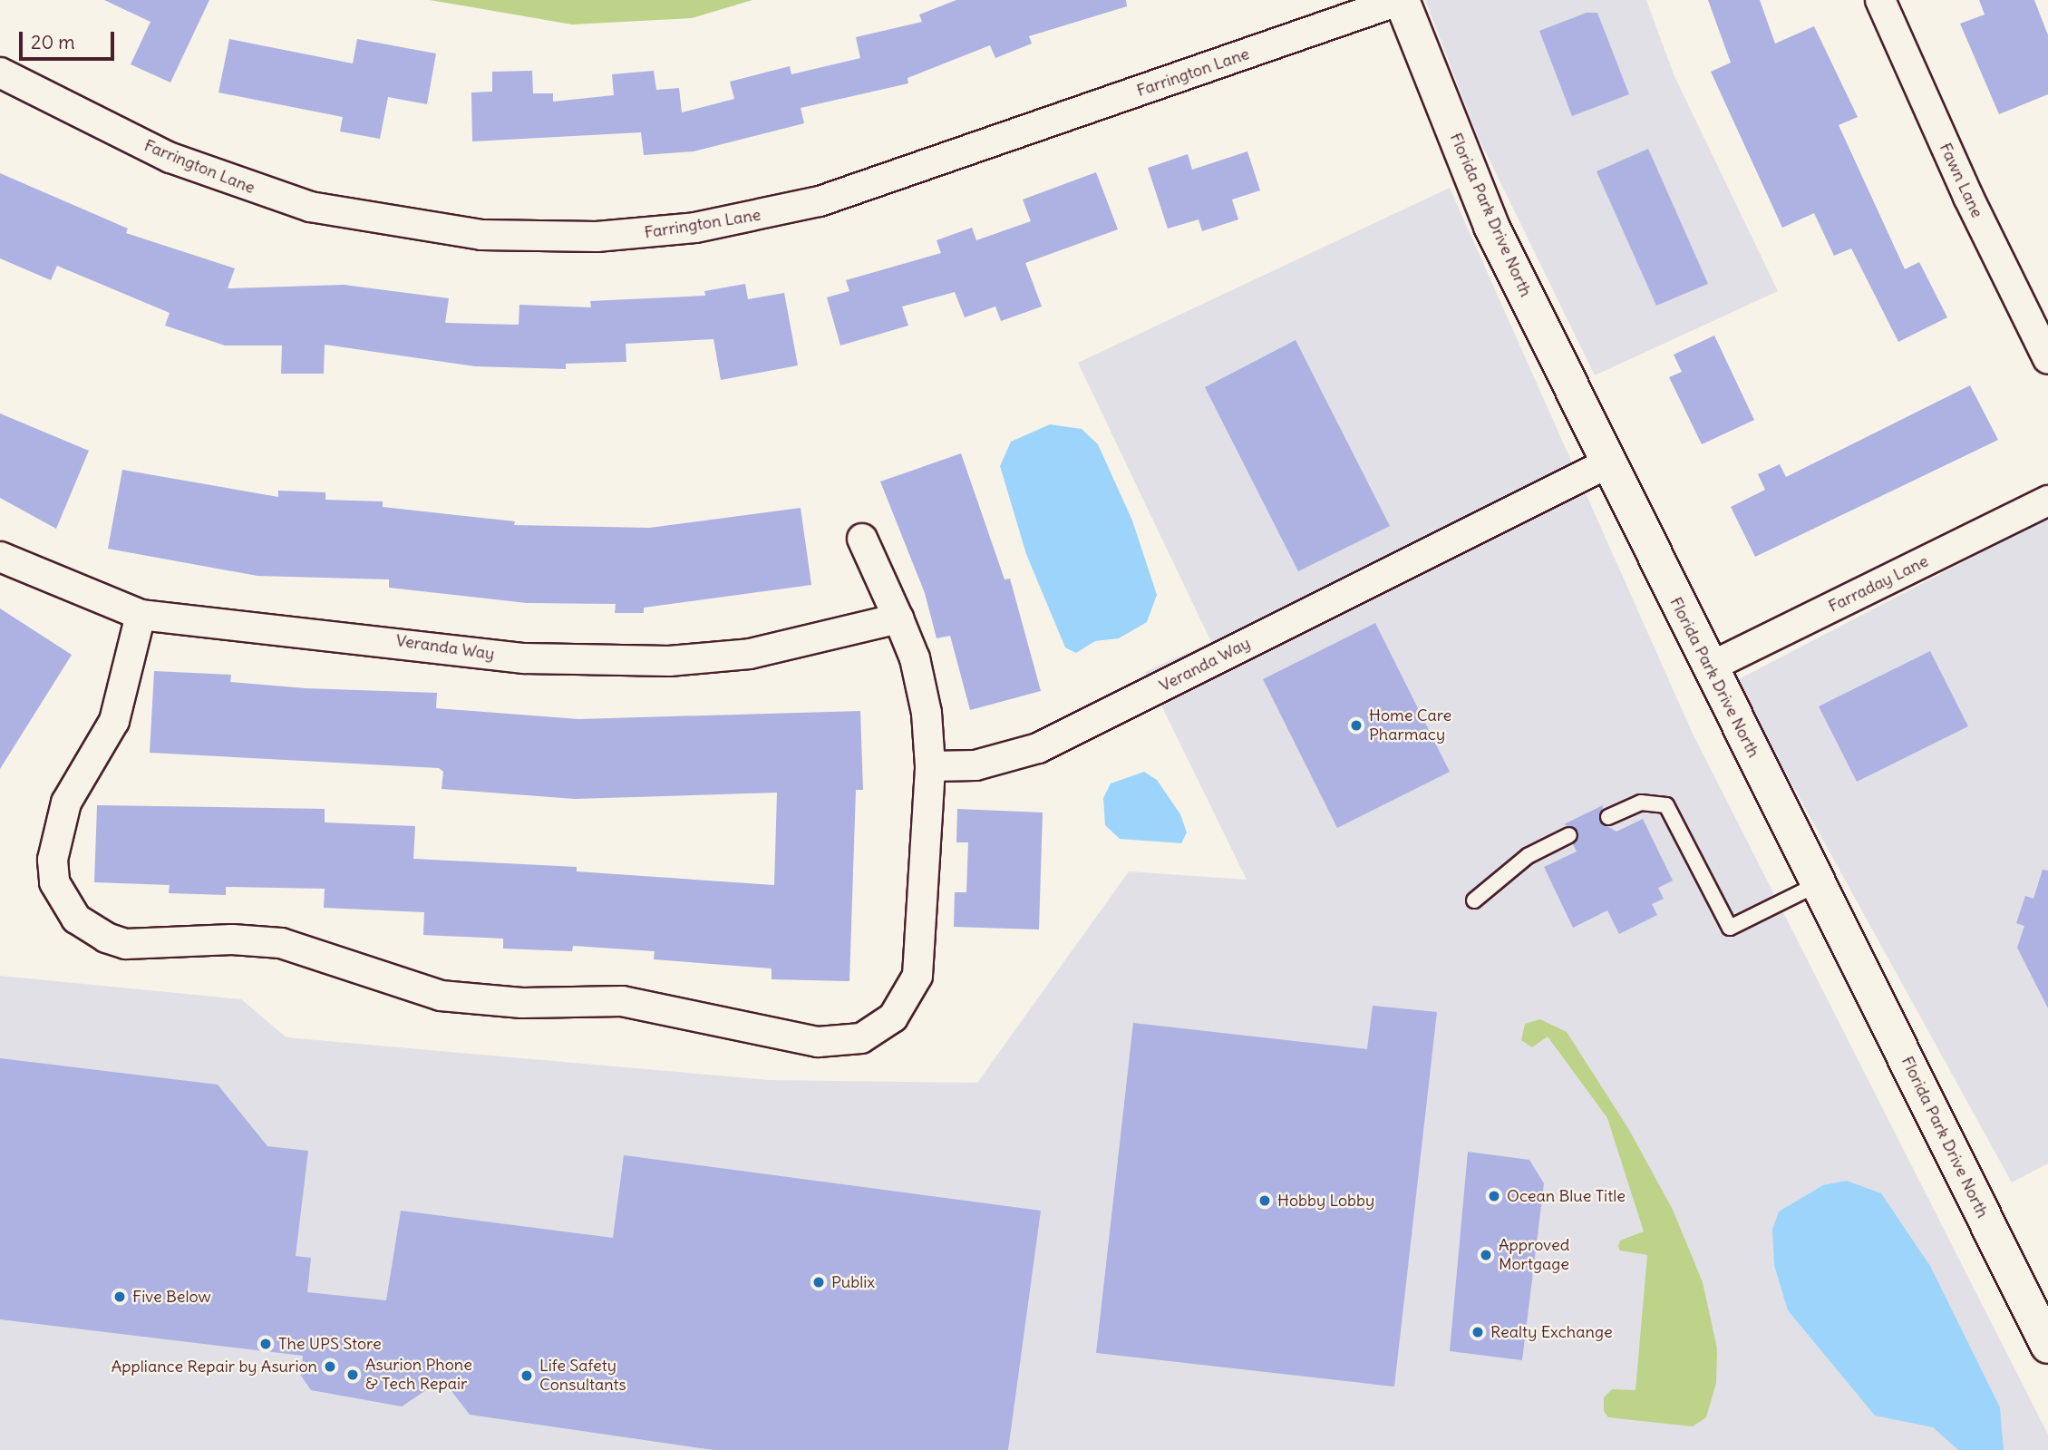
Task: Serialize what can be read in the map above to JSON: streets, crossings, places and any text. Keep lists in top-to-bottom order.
{
  "streets": {
    "street": [
      "Farrington Lane",
      "Fawn Lane",
      "Florida Park Drive North",
      "Farraday Lane",
      "Veranda Way"
    ]
  },
  "crossings": [
    ["Farrington Lane", "Florida Park Drive North"],
    ["Florida Park Drive North", "Farraday Lane"],
    ["Florida Park Drive North", "Veranda Way"]
  ],
  "places": [
    "Home Care Pharmacy",
    "Ocean Blue Title",
    "Hobby Lobby",
    "Approved Mortgage",
    "Publix",
    "Five Below",
    "Realty Exchange",
    "The UPS Store",
    "Appliance Repair by Asurion",
    "Asurion Phone & Tech Repair",
    "Life Safety Consultants"
  ],
  "scale_bar": "20 m"
}
